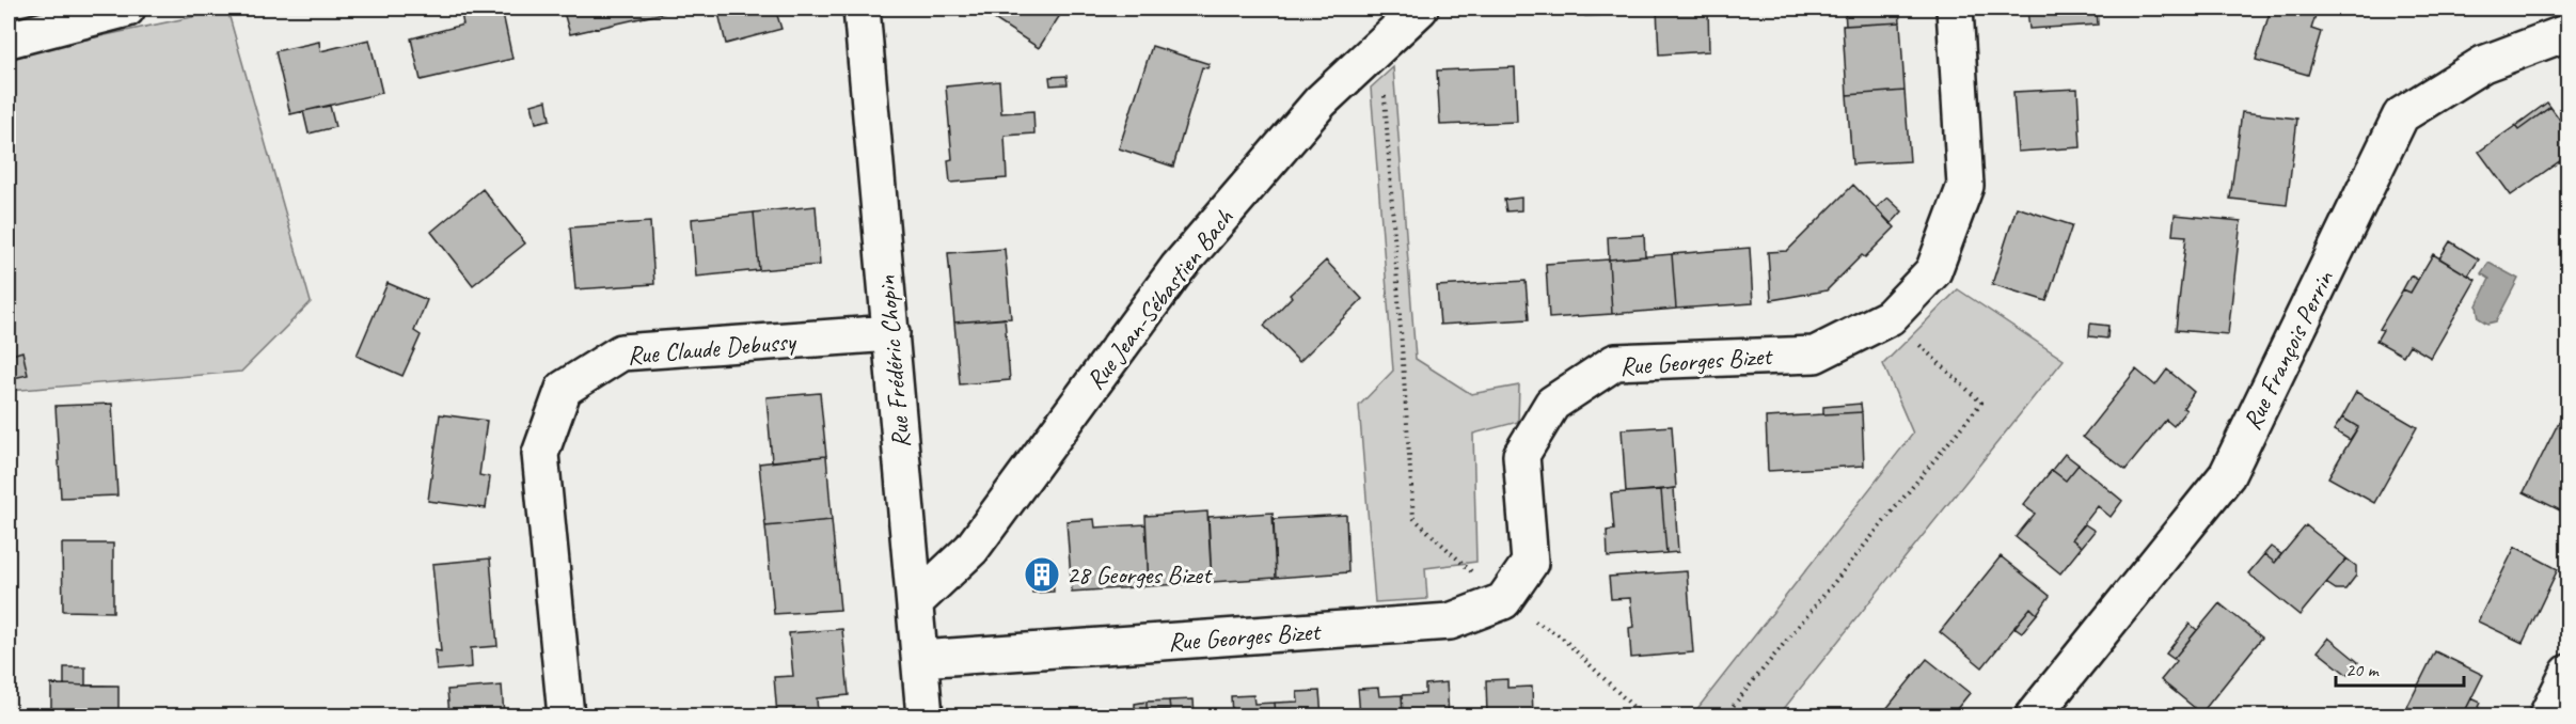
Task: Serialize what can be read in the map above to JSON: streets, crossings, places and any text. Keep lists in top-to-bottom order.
{
  "streets": {
    "street": [
      "Rue Jean-Sébastien Bach",
      "Rue Claude Debussy",
      "Rue François Perrin",
      "Rue Georges Bizet",
      "Rue Frédéric Chopin"
    ]
  },
  "crossings": [
    ["Rue Jean-Sébastien Bach", "Rue Frédéric Chopin"],
    ["Rue Claude Debussy", "Rue Frédéric Chopin"],
    ["Rue Georges Bizet", "Rue Frédéric Chopin"]
  ],
  "places": {
    "building": ["28 Georges Bizet"]
  },
  "scale_bar": "20 m"
}
